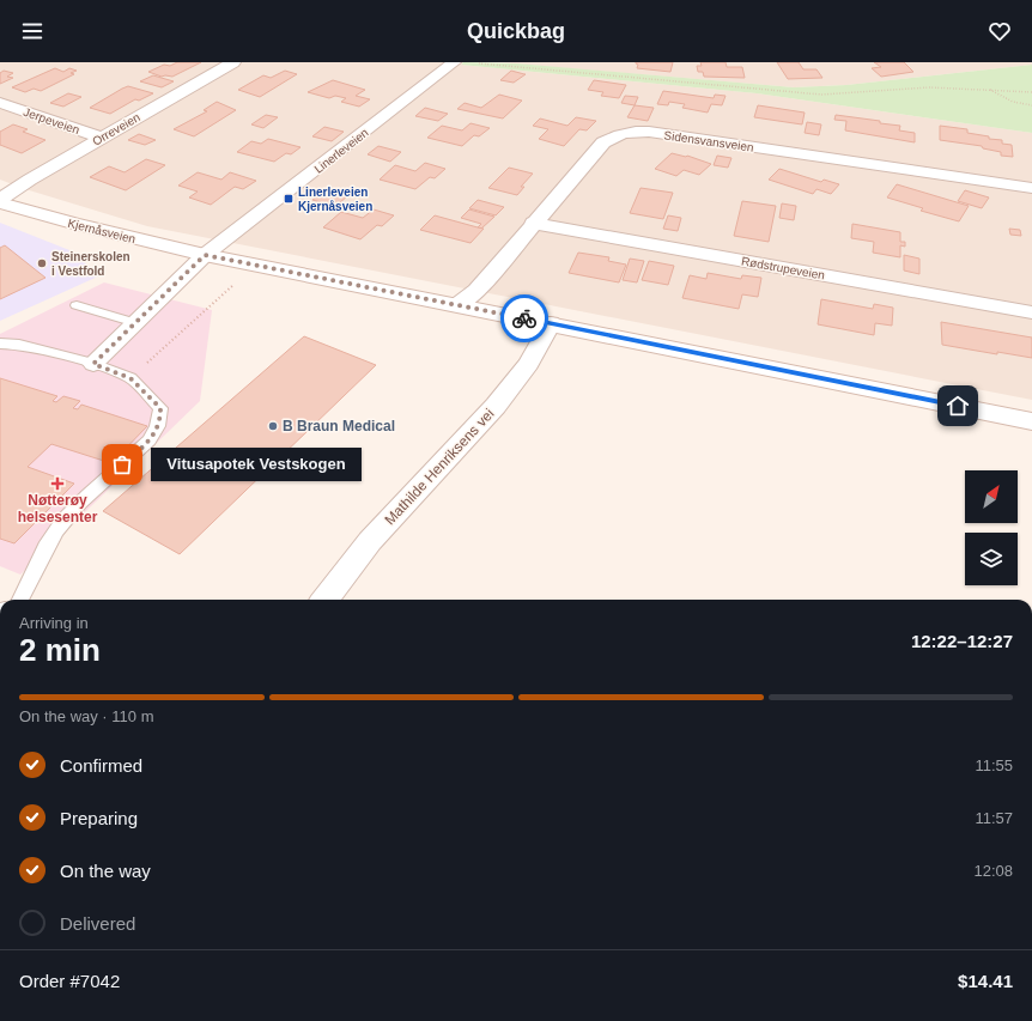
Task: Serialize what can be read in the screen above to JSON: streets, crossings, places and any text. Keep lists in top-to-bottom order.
{
  "streets": {
    "street": [
      "Jerpeveien",
      "Orreveien",
      "Sidensvansveien",
      "Linerleveien",
      "Kjernåsveien",
      "Rødstrupeveien",
      "Mathilde Henriksens vei"
    ]
  },
  "crossings": [
    ["Jerpeveien", "Orreveien"],
    ["Orreveien", "Kjernåsveien"],
    ["Sidensvansveien", "Kjernåsveien"],
    ["Sidensvansveien", "Rødstrupeveien"],
    ["Linerleveien", "Kjernåsveien"],
    ["Kjernåsveien", "Mathilde Henriksens vei"]
  ],
  "places": {
    "transit": ["Linerleveien Kjernåsveien"],
    "other": ["Steinerskolen i Vestfold", "B Braun Medical", "Vitusapotek Vestskogen"],
    "health": ["Nøtterøy helsesenter"]
  },
  "north": "top right",
  "page": {
    "header": "Quickbag",
    "bubble": "Vitusapotek Vestskogen",
    "heading": ["2 min", "Arriving in", "12:22–12:27"],
    "panel": ["Order #7042", "$14.41"],
    "bar": "On the way · 110 m",
    "list": [
      ["Confirmed", "11:55"],
      ["Preparing", "11:57"],
      ["On the way", "12:08"],
      "Delivered"
    ]
  }
}
